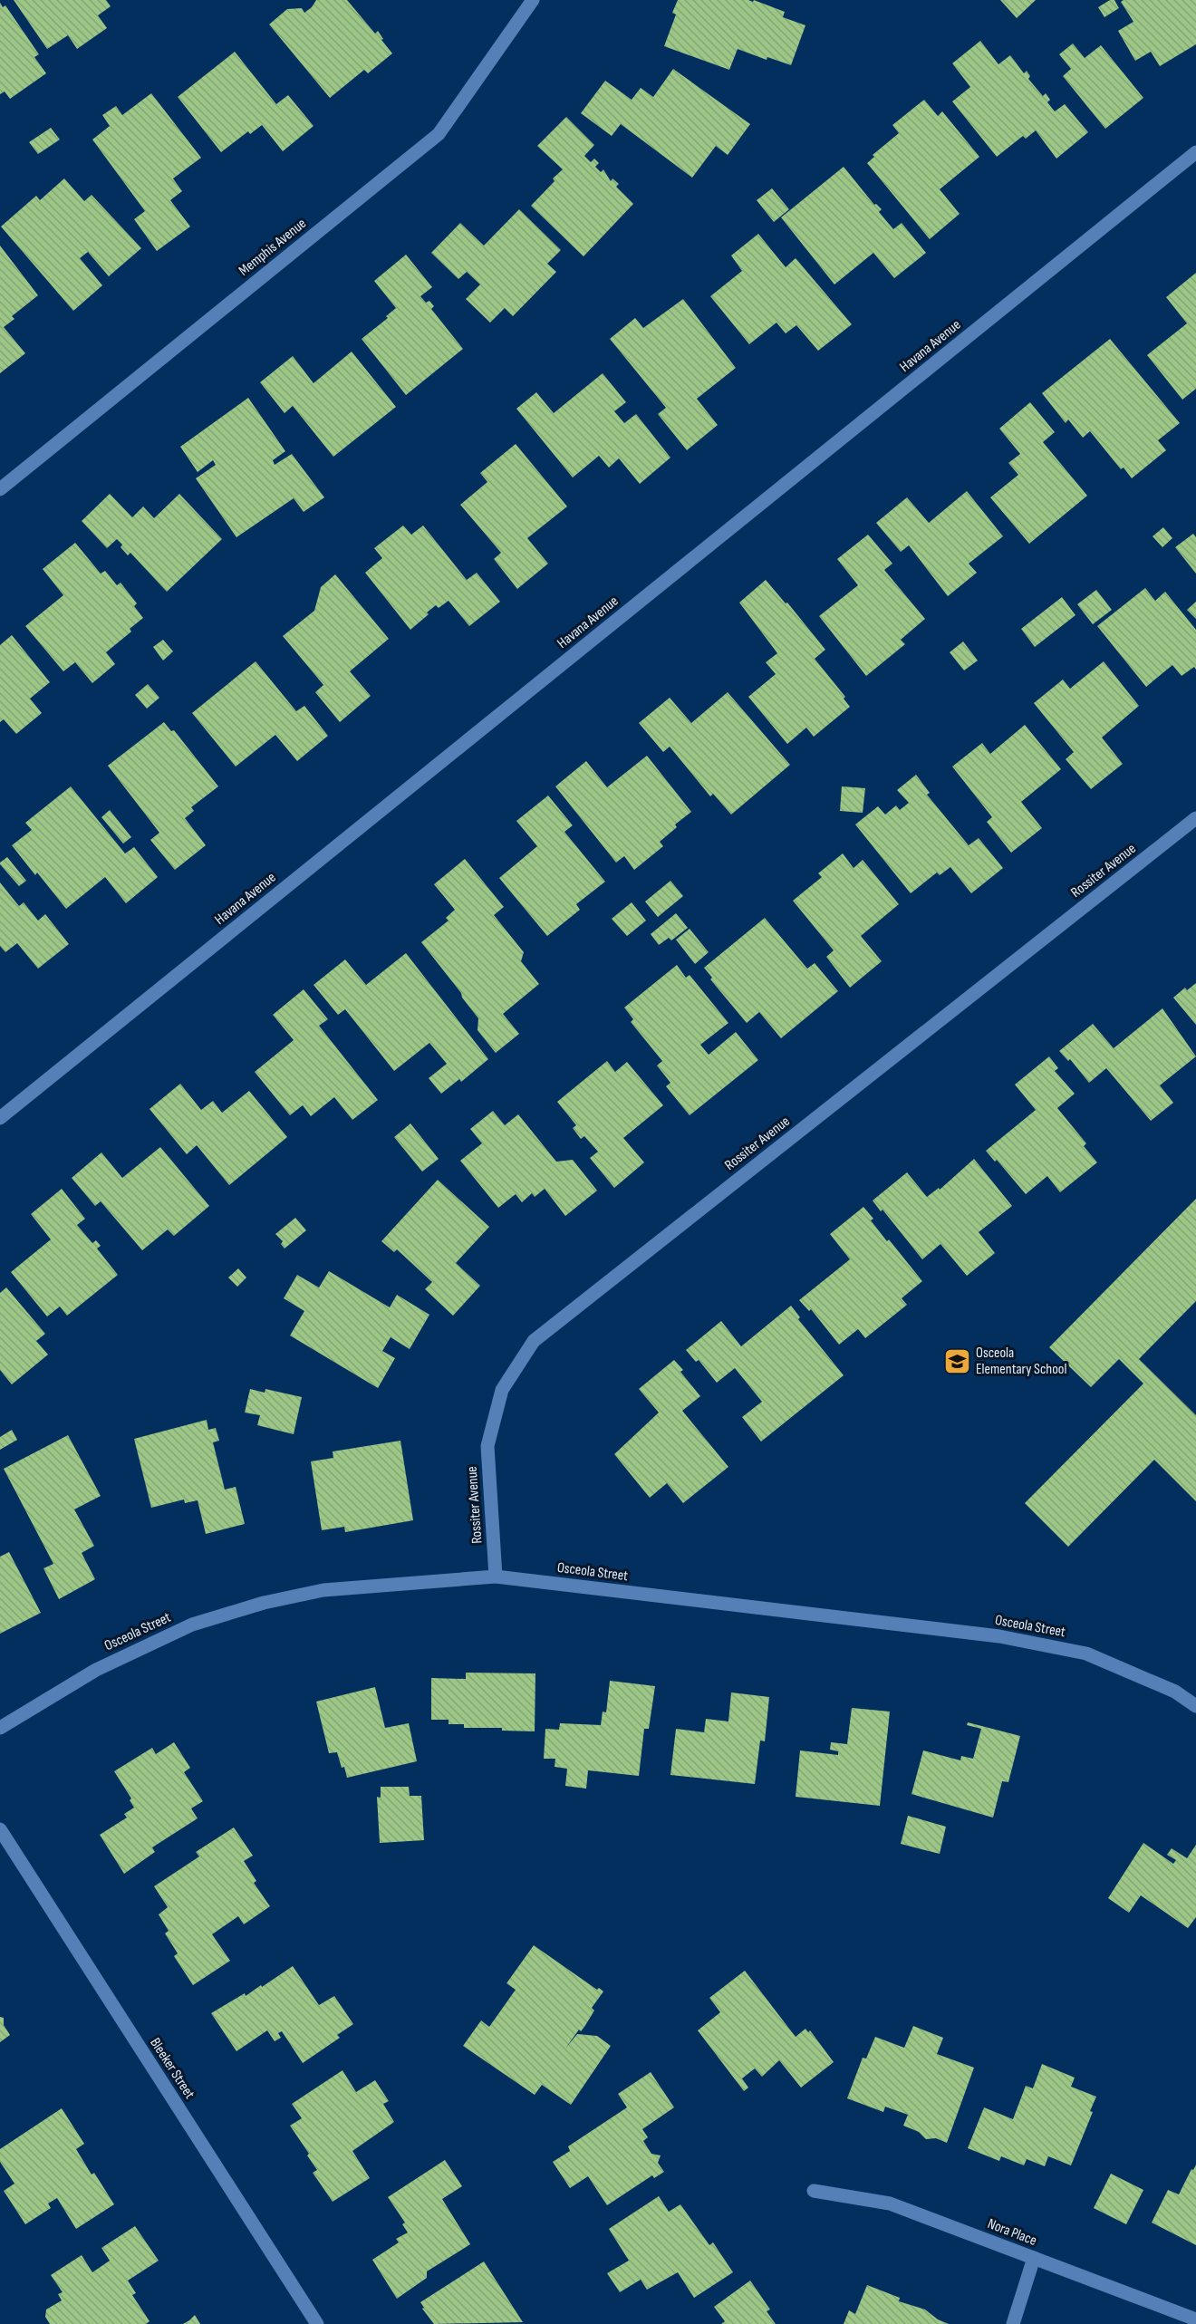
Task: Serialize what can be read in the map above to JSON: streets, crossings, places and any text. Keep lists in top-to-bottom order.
{
  "streets": {
    "street": [
      "Memphis Avenue",
      "Havana Avenue",
      "Rossiter Avenue",
      "Osceola Street",
      "Bleeker Street",
      "Nora Place"
    ]
  },
  "crossings": [
    ["Rossiter Avenue", "Osceola Street"]
  ],
  "places": {
    "school or university": ["Osceola Elementary School"]
  }
}
